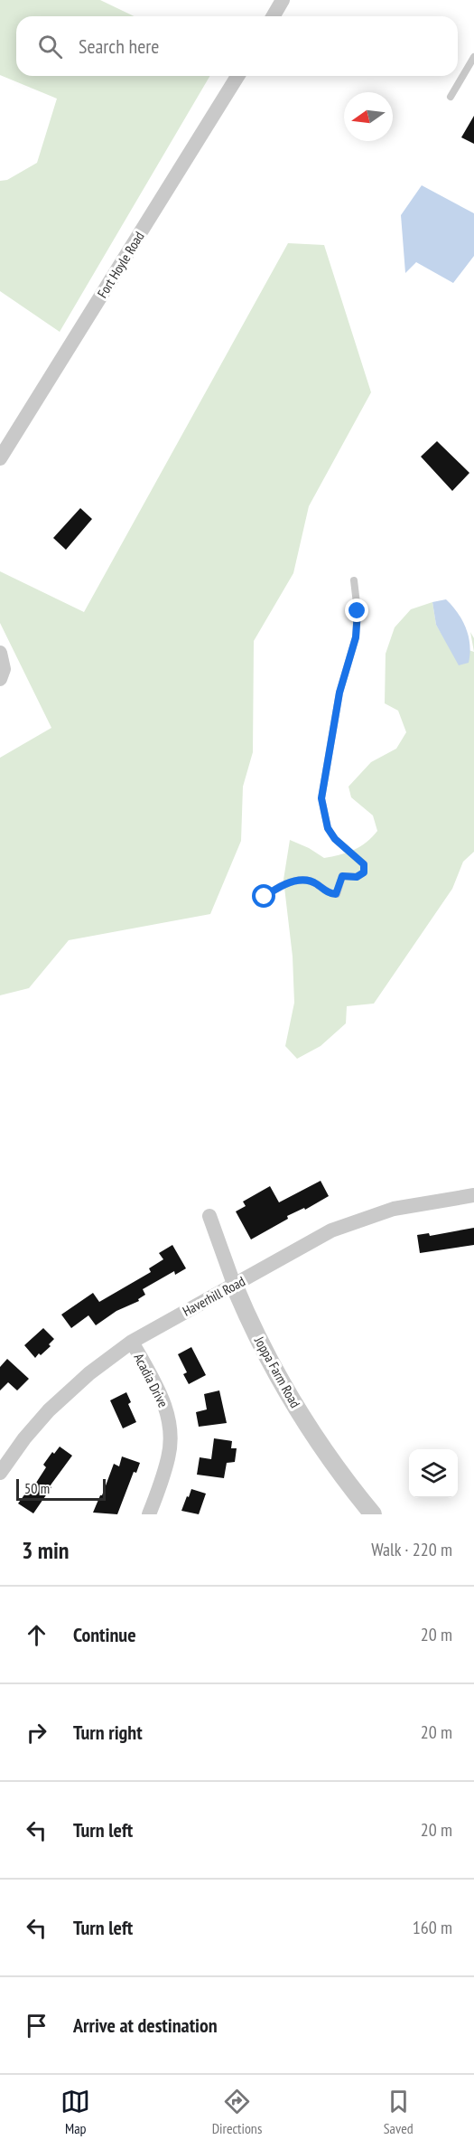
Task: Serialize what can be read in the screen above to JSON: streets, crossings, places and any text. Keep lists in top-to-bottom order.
{
  "streets": {
    "street": [
      "Fort Hoyle Road",
      "Haverhill Road",
      "Joppa Farm Road",
      "Acadia Drive"
    ]
  },
  "crossings": [
    ["Haverhill Road", "Joppa Farm Road"],
    ["Haverhill Road", "Acadia Drive"]
  ],
  "scale_bar": "50 m",
  "north": "left",
  "page": {
    "search": "Search here",
    "scale": "50 m",
    "heading": ["3 min", "Walk · 220 m"],
    "list": [
      ["Continue", "20 m"],
      ["Turn right", "20 m"],
      ["Turn left", "20 m"],
      ["Turn left", "160 m"],
      "Arrive at destination"
    ],
    "nav": ["Map", "Directions", "Saved"]
  }
}
